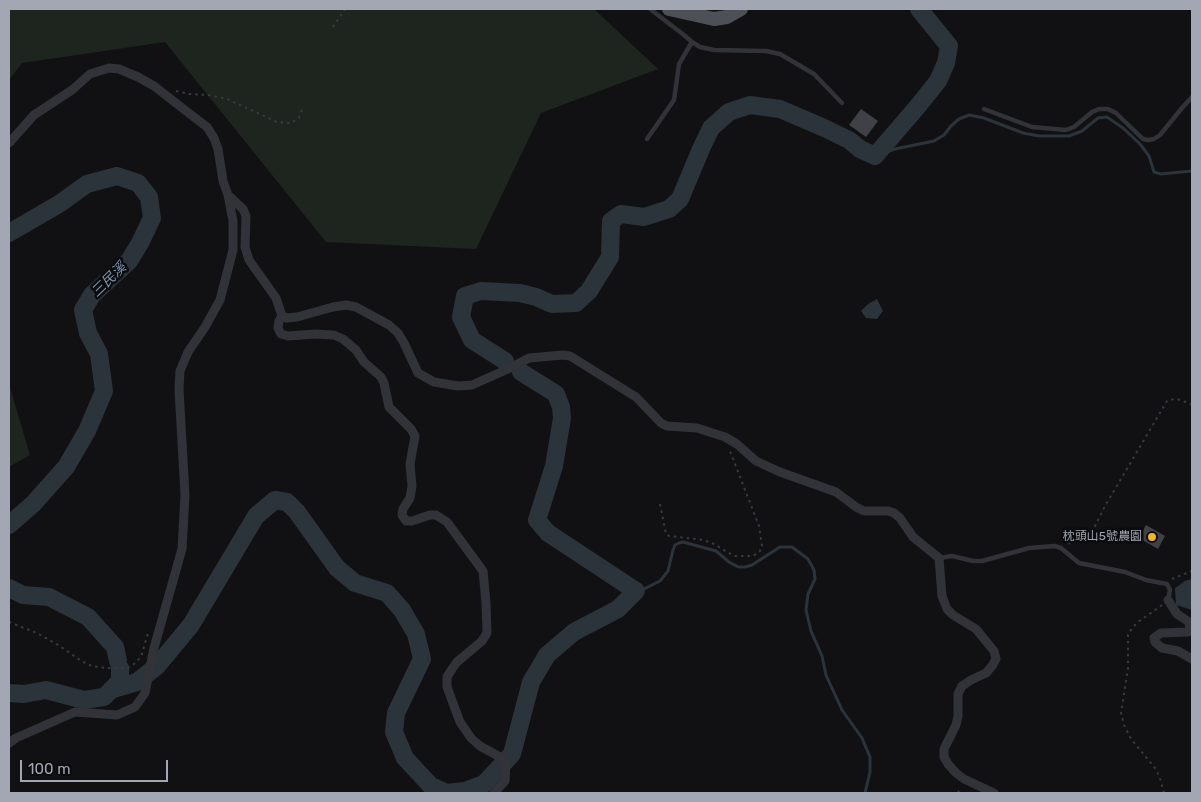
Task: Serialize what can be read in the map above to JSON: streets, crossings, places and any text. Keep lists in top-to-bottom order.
{
  "water": ["三民溪"],
  "places": ["枕頭山5號農園"],
  "scale_bar": "100 m"
}
